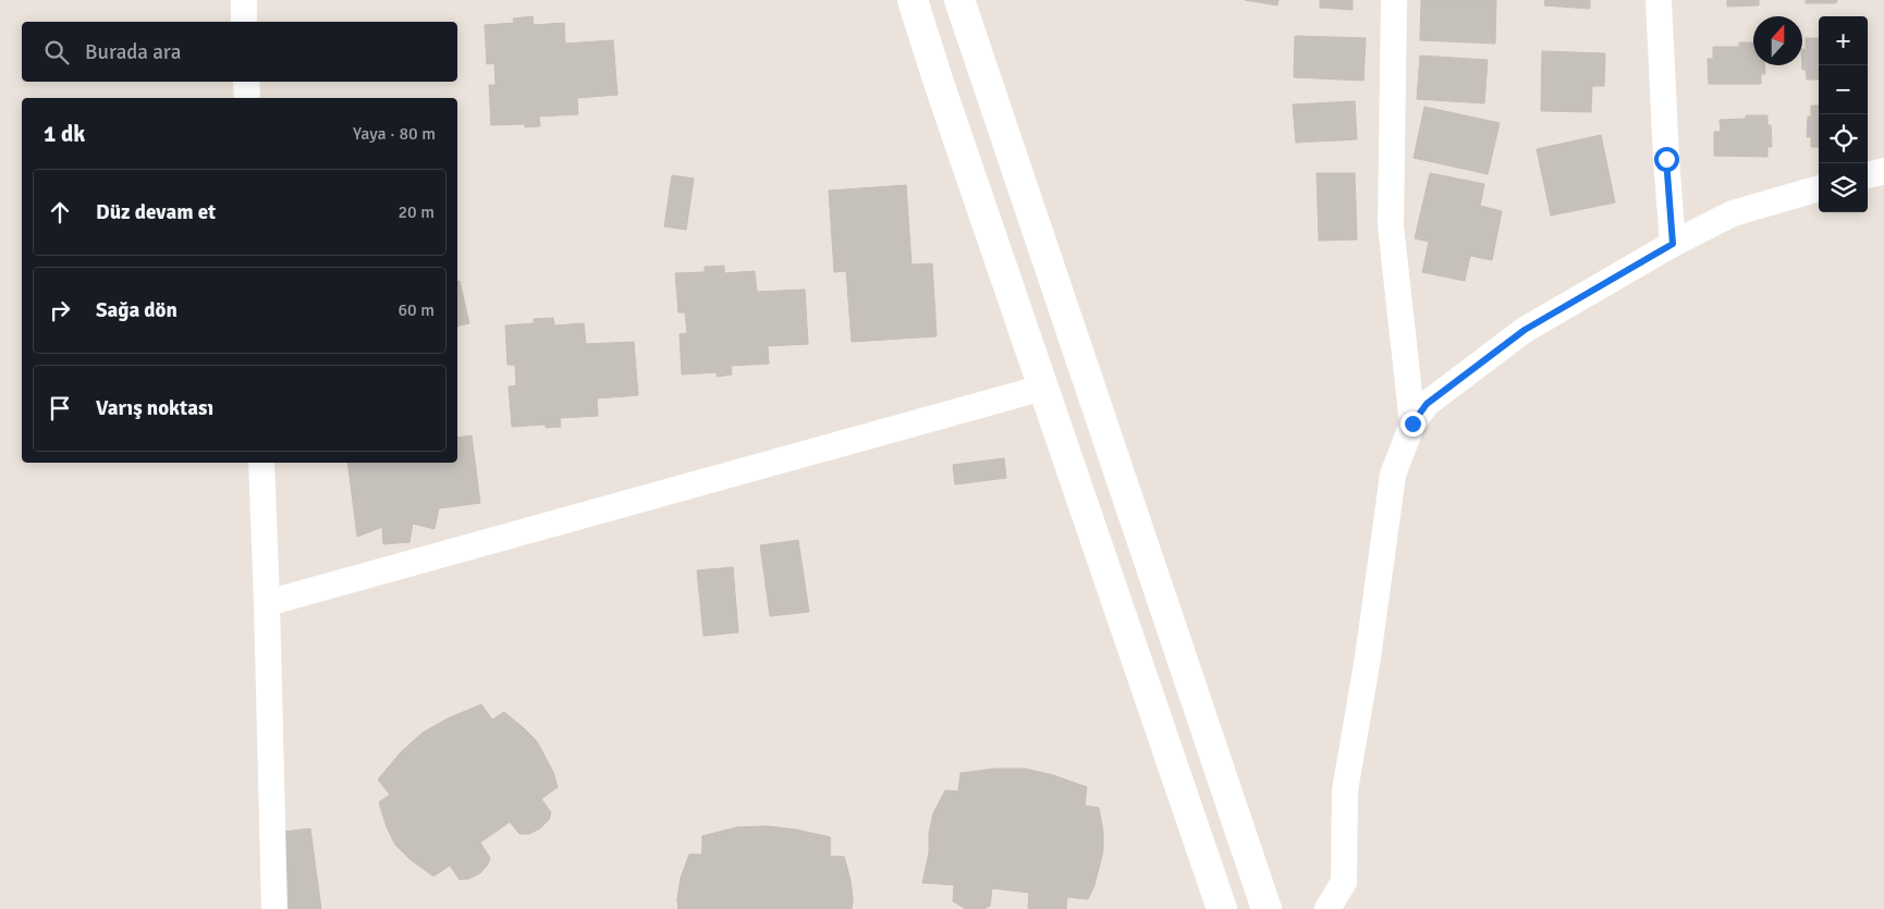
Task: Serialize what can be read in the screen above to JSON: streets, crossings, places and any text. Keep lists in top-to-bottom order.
{
  "north": "top",
  "page": {
    "map_buttons": ["+", "−"],
    "search": "Burada ara",
    "heading": ["1 dk", "Yaya · 80 m"],
    "list": [
      ["Düz devam et", "20 m"],
      ["Sağa dön", "60 m"],
      "Varış noktası"
    ]
  }
}
